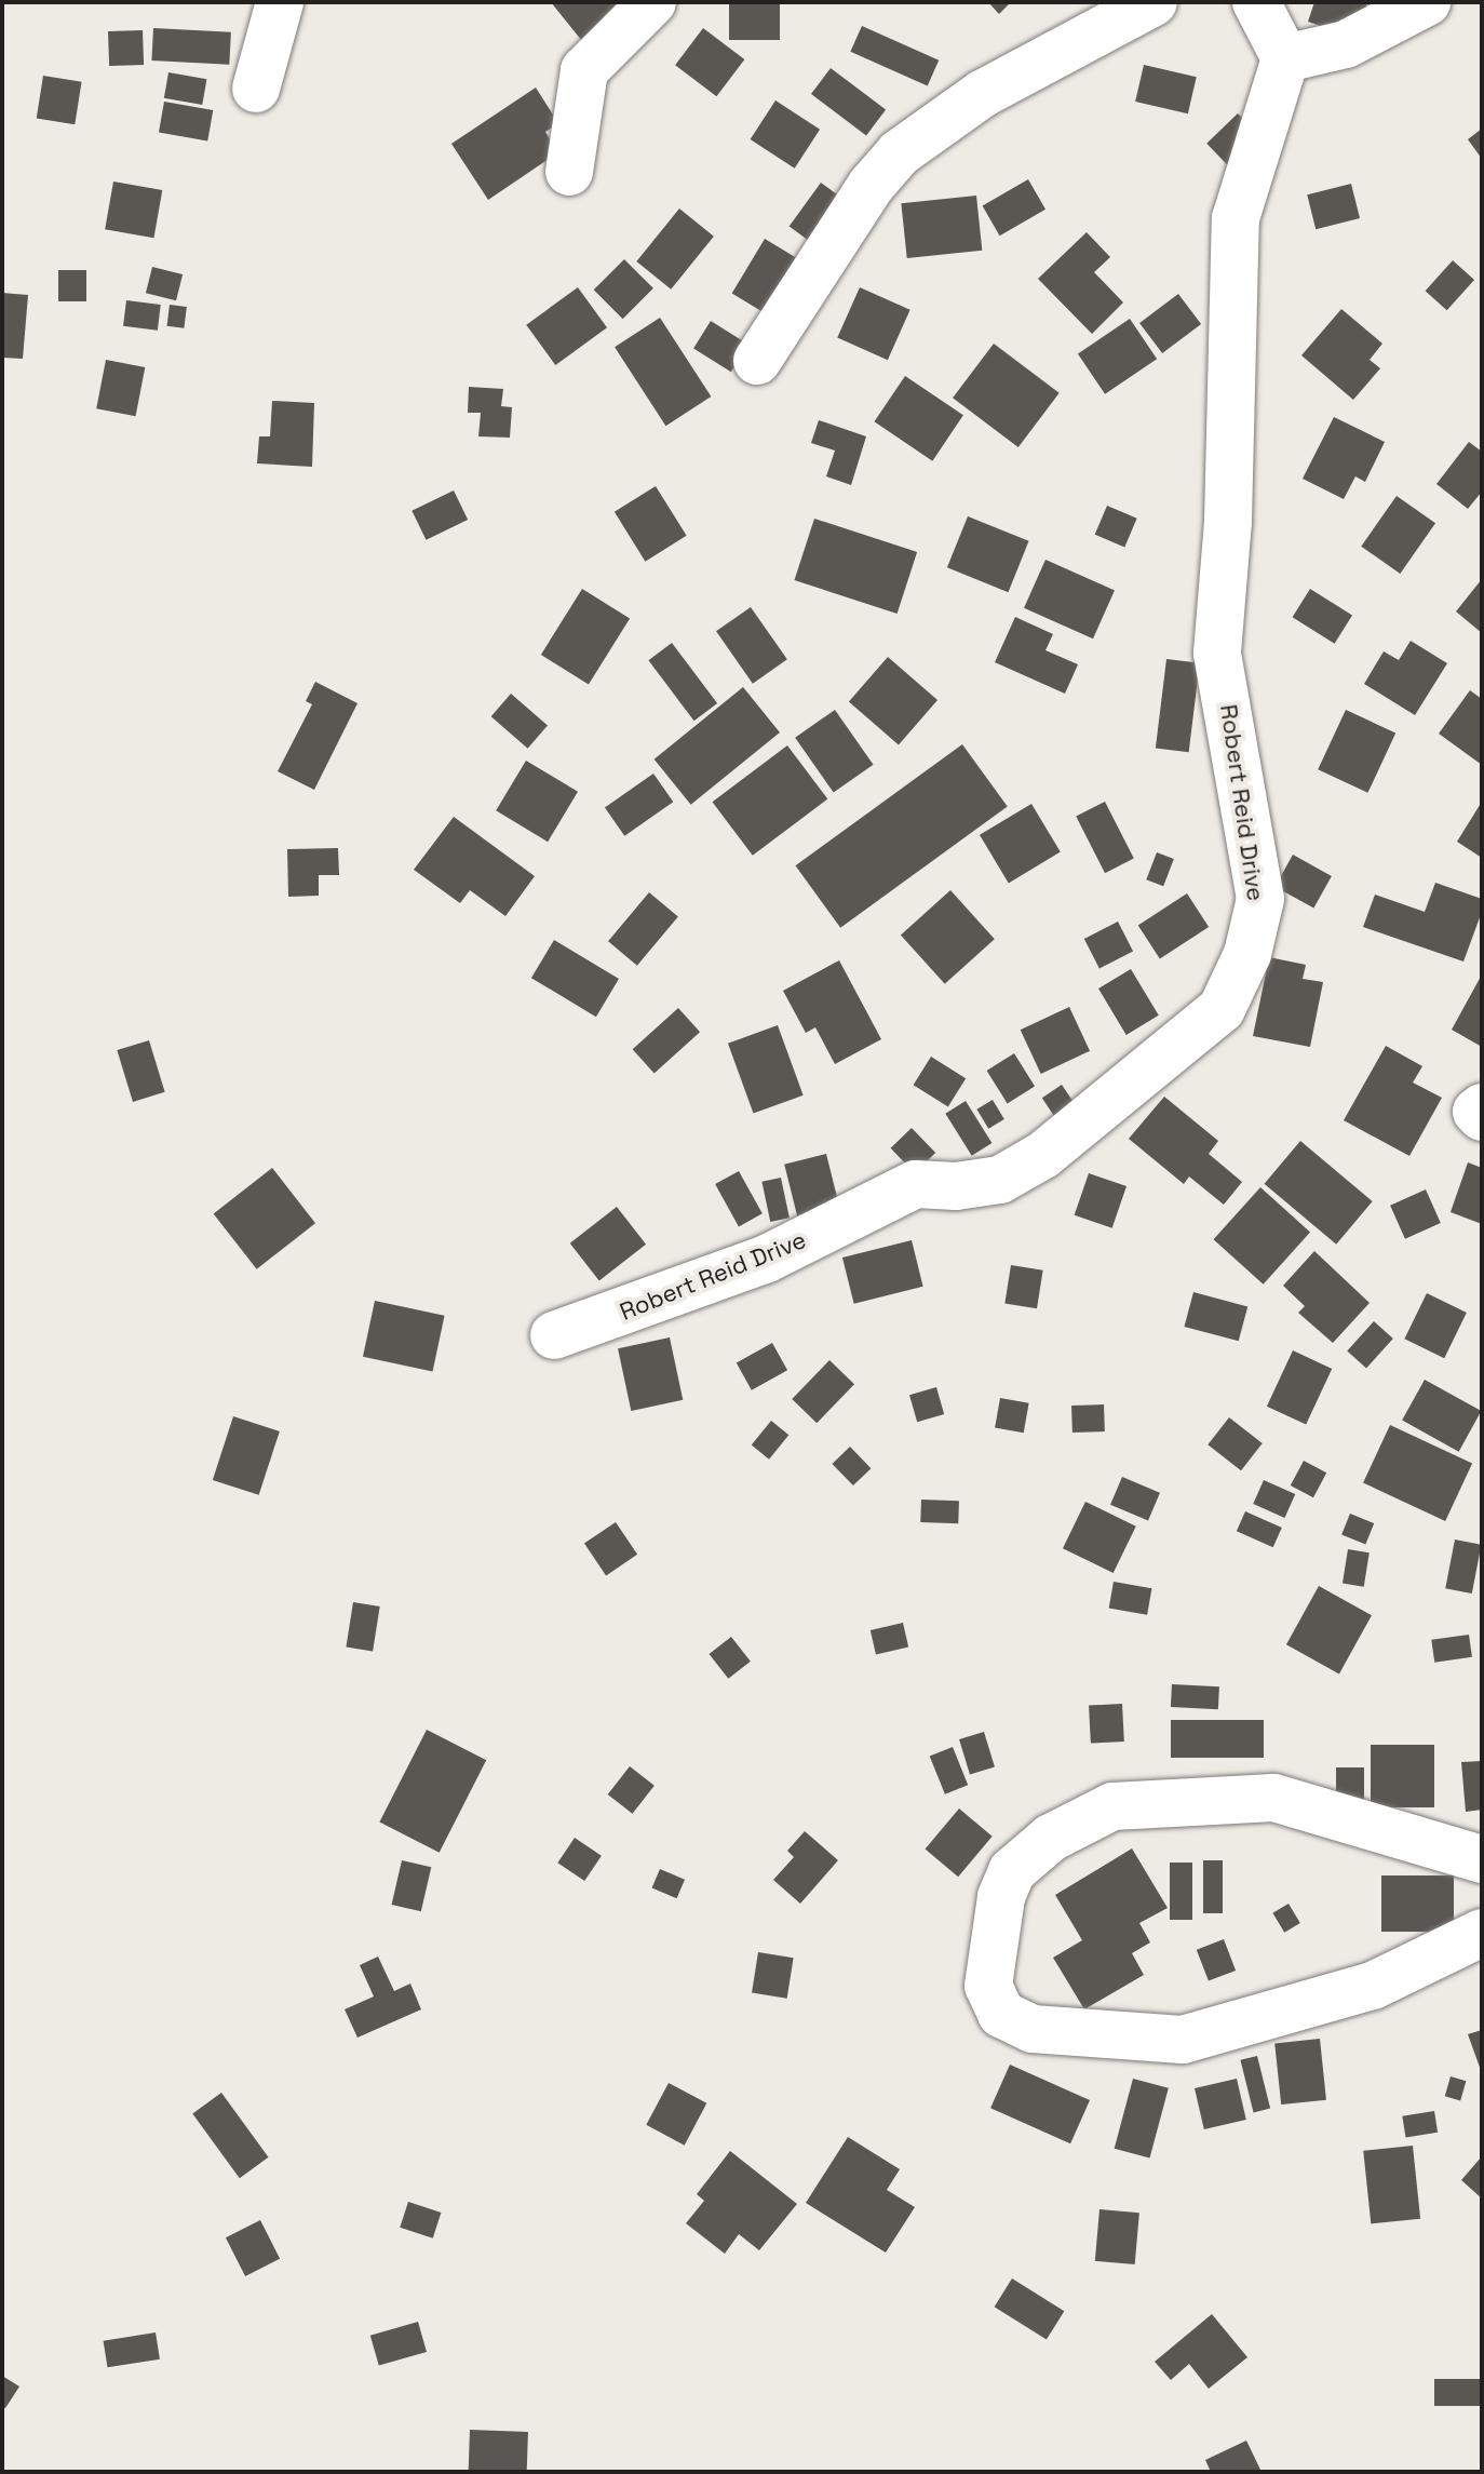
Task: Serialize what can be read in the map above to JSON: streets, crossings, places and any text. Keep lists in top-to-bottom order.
{
  "streets": {
    "street": ["Robert Reid Drive"]
  }
}
